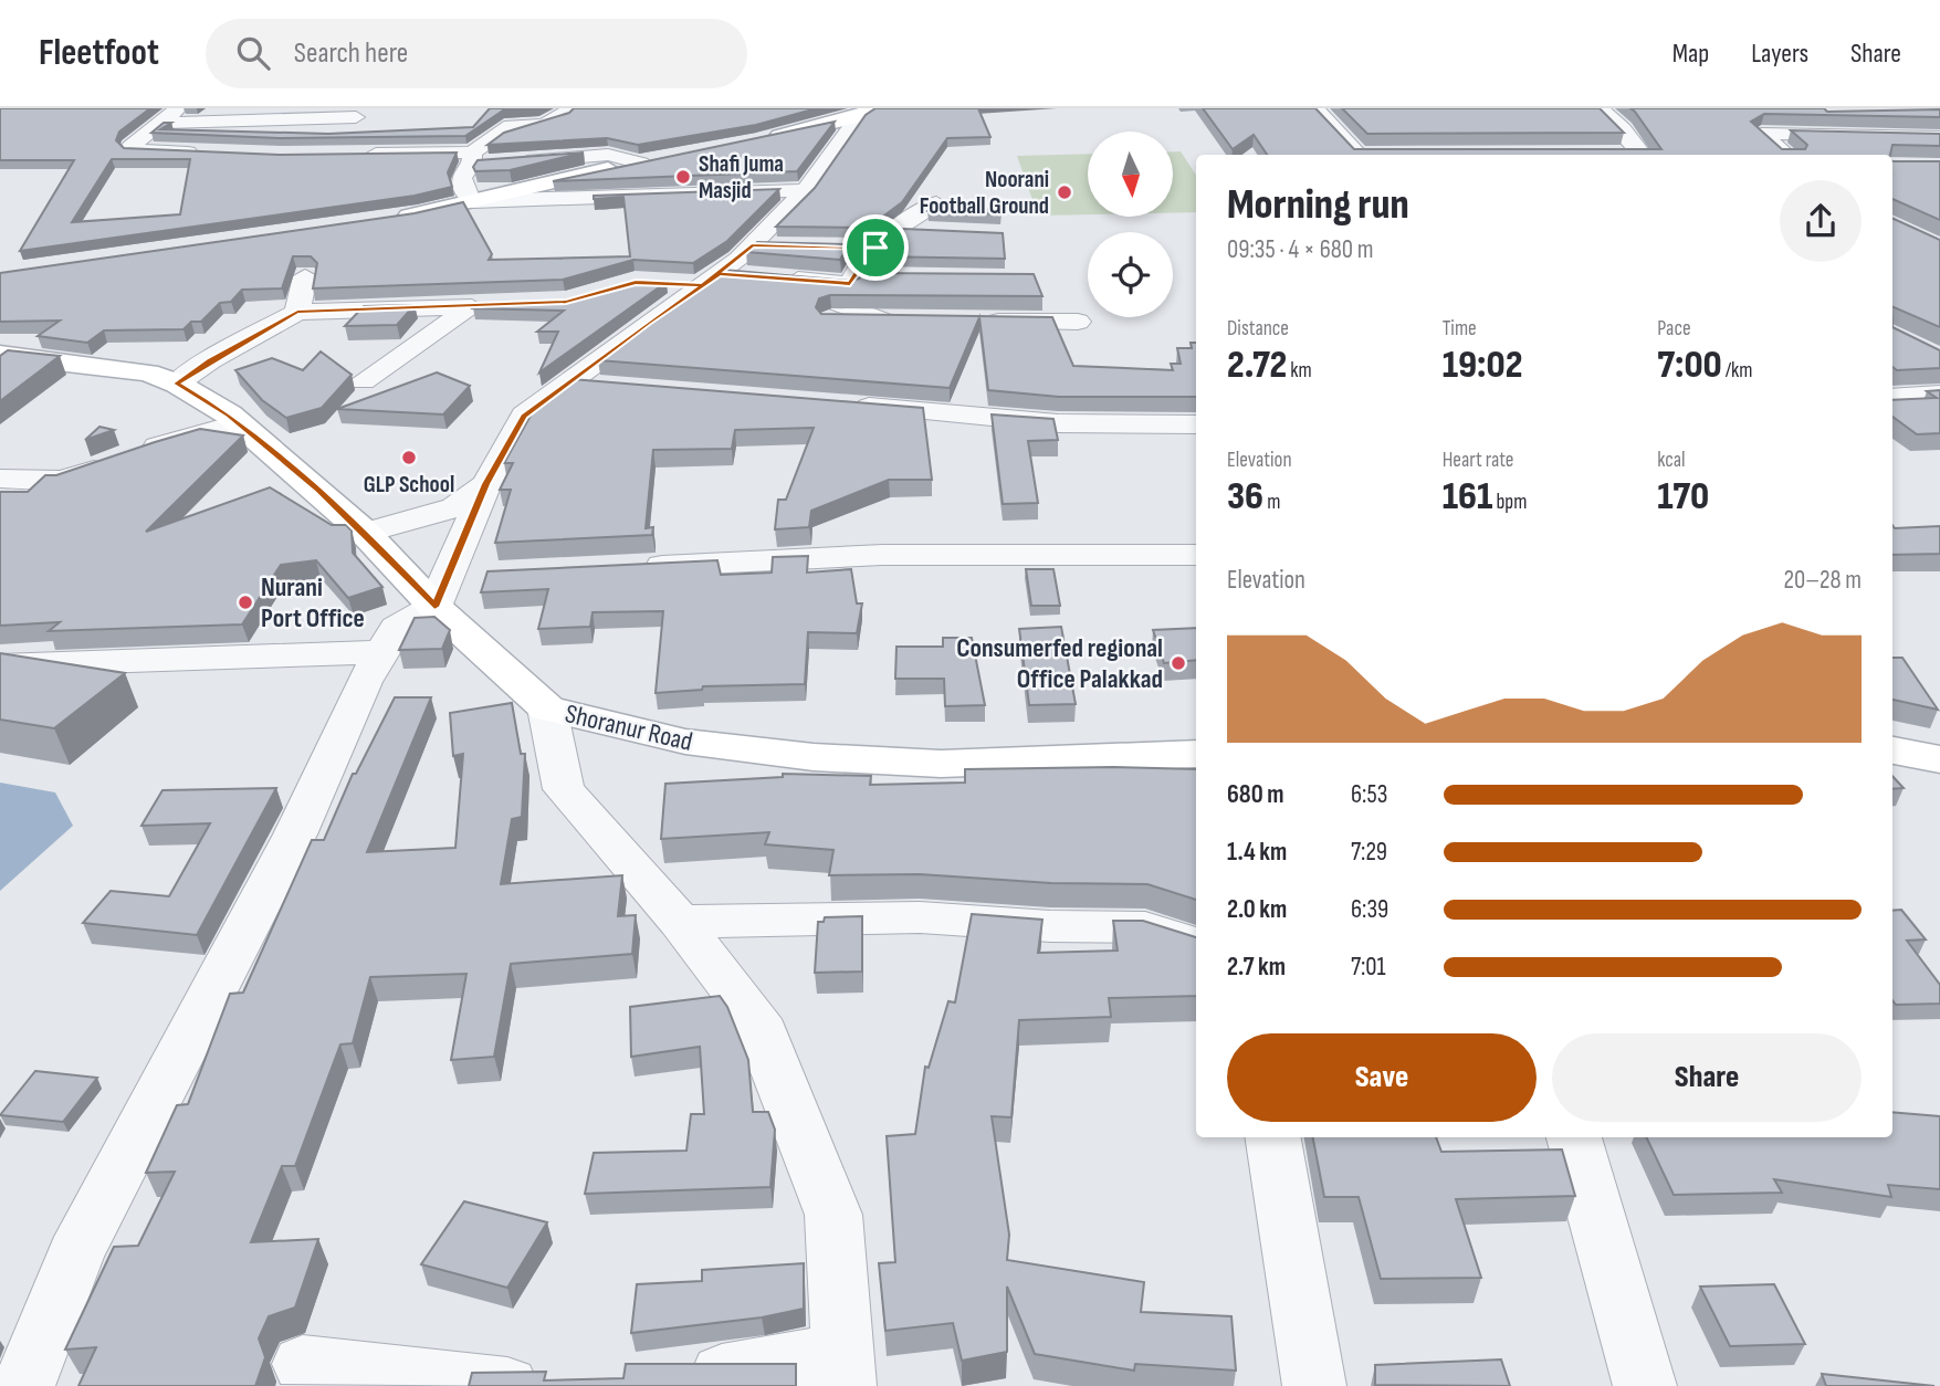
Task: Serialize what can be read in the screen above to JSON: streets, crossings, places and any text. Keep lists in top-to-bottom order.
{
  "streets": {
    "main road": ["Shoranur Road"]
  },
  "places": [
    "Shafi Juma Masjid",
    "Noorani Football Ground",
    "GLP School",
    "Nurani Port Office",
    "Consumerfed regional Office Palakkad"
  ],
  "north": "bottom",
  "page": {
    "header": "Fleetfoot",
    "search": "Search here",
    "nav": ["Map", "Layers", "Share"],
    "heading": ["Morning run", "09:35 · 4 × 680 m"],
    "stats": [
      ["Distance", "2.72 km"],
      ["Time", "19:02"],
      ["Pace", "7:00 /km"],
      ["Elevation", "36 m"],
      ["Heart rate", "161 bpm"],
      ["kcal", "170"]
    ],
    "chart": ["Elevation", "20–28 m"],
    "list": [
      {
        "name": "680 m",
        "note": "6:53"
      },
      {
        "name": "1.4 km",
        "note": "7:29"
      },
      {
        "name": "2.0 km",
        "note": "6:39"
      },
      {
        "name": "2.7 km",
        "note": "7:01"
      }
    ],
    "buttons": ["Save", "Share"]
  }
}
